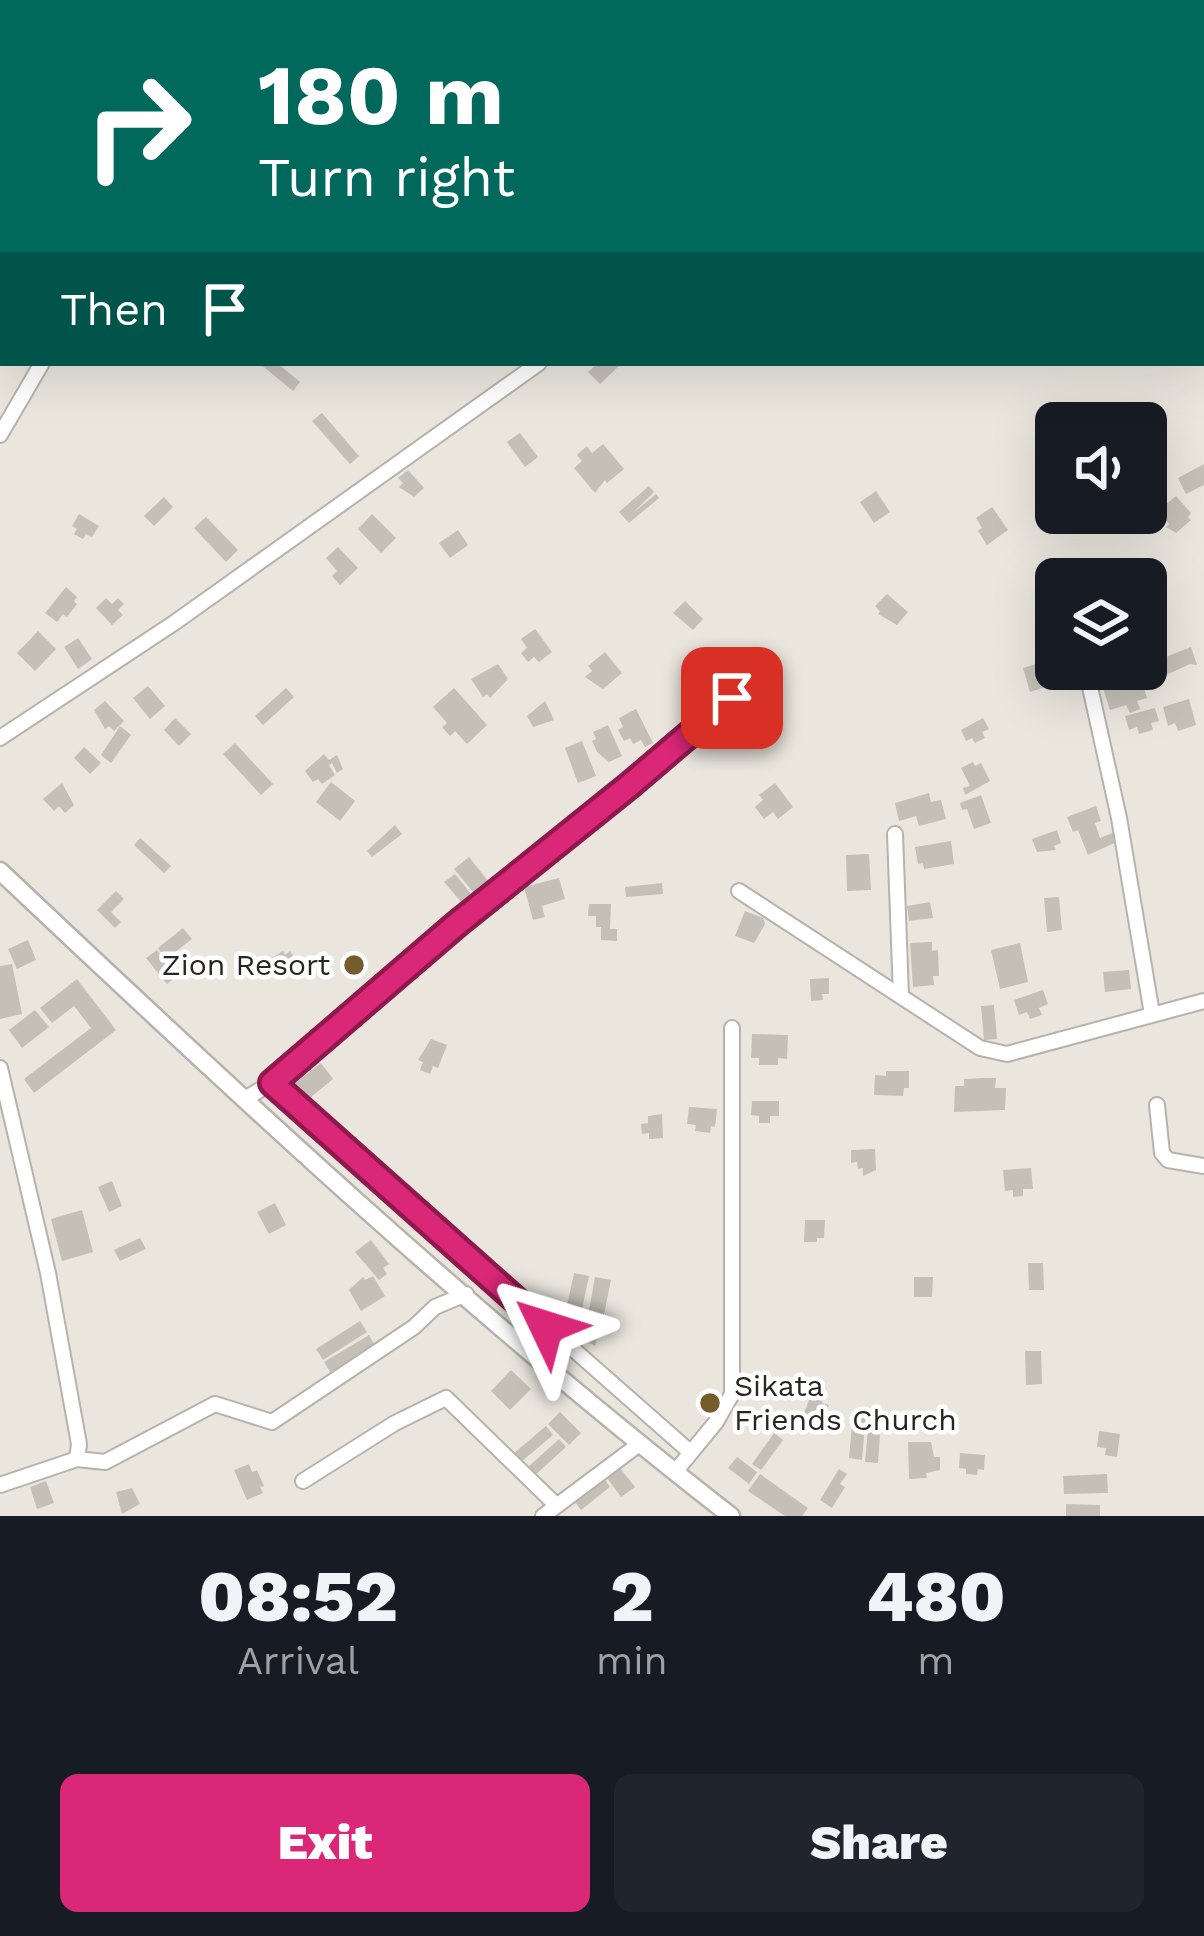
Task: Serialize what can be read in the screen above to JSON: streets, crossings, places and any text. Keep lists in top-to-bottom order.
{
  "places": ["Zion Resort", "Sikata Friends Church"],
  "page": {
    "turn": ["180 m", "Turn right"],
    "then": "Then",
    "eta": [
      "08:52",
      "Arrival",
      "2",
      "min",
      "480",
      "m"
    ],
    "buttons": ["Exit", "Share"]
  }
}
